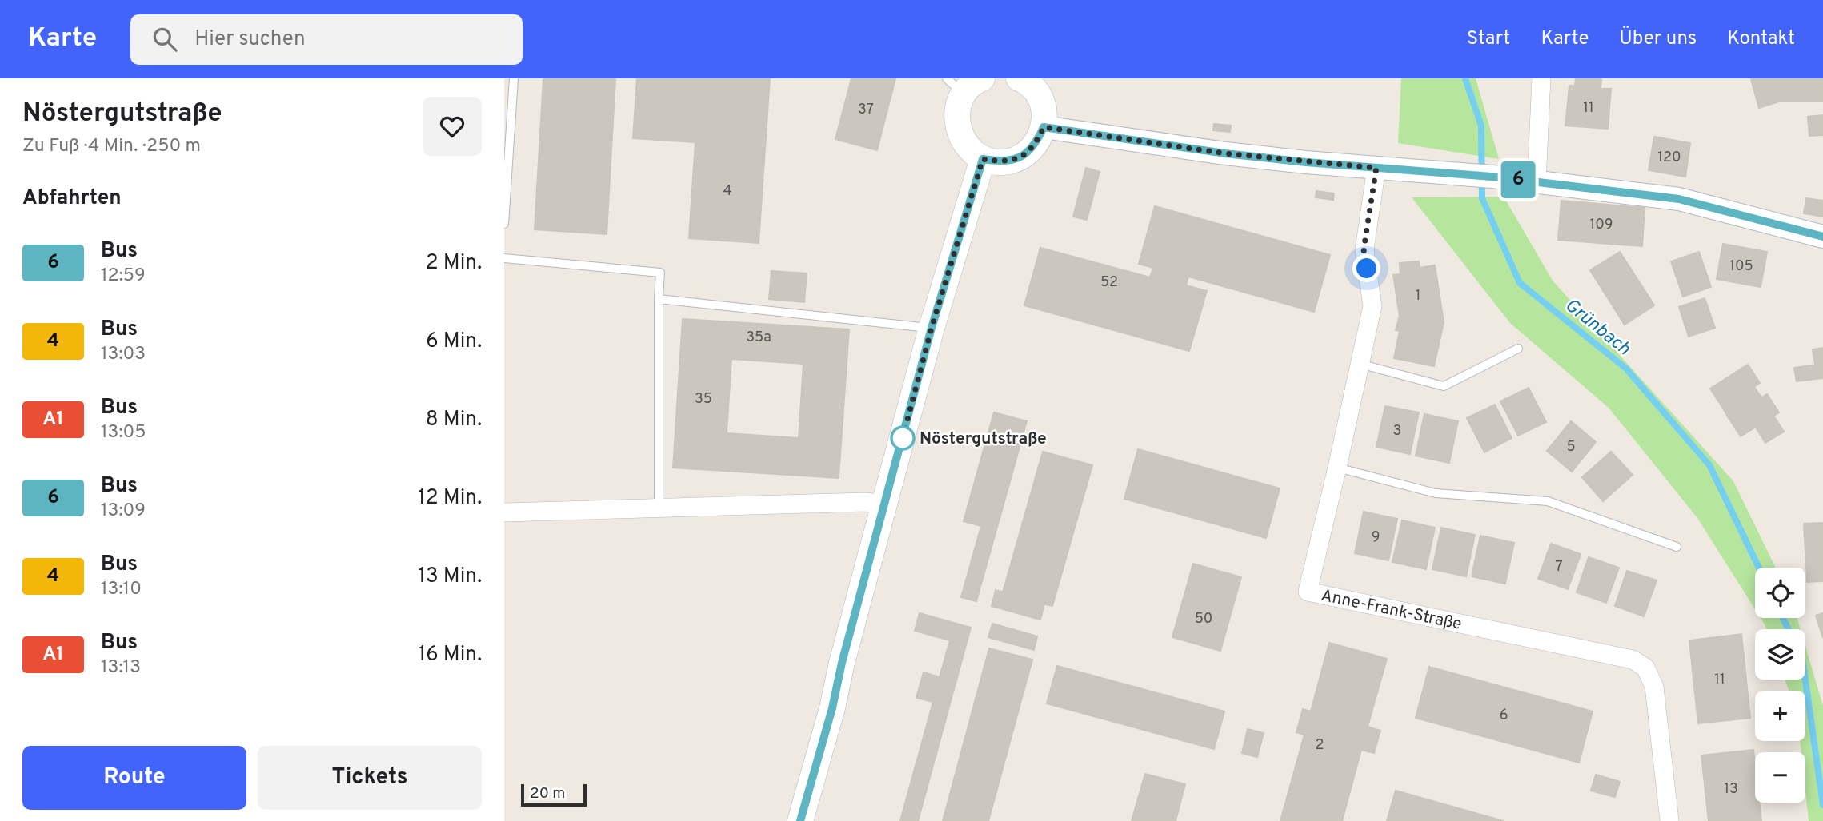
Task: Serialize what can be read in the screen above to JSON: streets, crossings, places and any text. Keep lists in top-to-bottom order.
{
  "streets": {
    "street": ["Anne-Frank-Straße"]
  },
  "water": ["Grünbach"],
  "places": ["Nöstergutstraße"],
  "lines": ["bus line 6"],
  "house_numbers": [
    "11",
    "37",
    "120",
    "4",
    "109",
    "105",
    "52",
    "1",
    "35a",
    "35",
    "3",
    "5",
    "9",
    "7",
    "50",
    "11",
    "6",
    "2",
    "13"
  ],
  "scale_bar": "20 m",
  "page": {
    "header": "Karte",
    "search": "Hier suchen",
    "nav": [
      "Start",
      "Karte",
      "Über uns",
      "Kontakt"
    ],
    "heading": [
      ["Nöstergutstraße", "Zu Fuß · 4 Min. · 250 m"],
      "Abfahrten"
    ],
    "on_map": "6",
    "list": [
      {
        "mark": "6",
        "name": "Bus",
        "note": "12:59",
        "value": "2 Min."
      },
      {
        "mark": "4",
        "name": "Bus",
        "note": "13:03",
        "value": "6 Min."
      },
      {
        "mark": "A1",
        "name": "Bus",
        "note": "13:05",
        "value": "8 Min."
      },
      {
        "mark": "6",
        "name": "Bus",
        "note": "13:09",
        "value": "12 Min."
      },
      {
        "mark": "4",
        "name": "Bus",
        "note": "13:10",
        "value": "13 Min."
      },
      {
        "mark": "A1",
        "name": "Bus",
        "note": "13:13",
        "value": "16 Min."
      }
    ],
    "map_buttons": ["+", "−"],
    "buttons": ["Route", "Tickets"],
    "scale": "20 m"
  }
}
